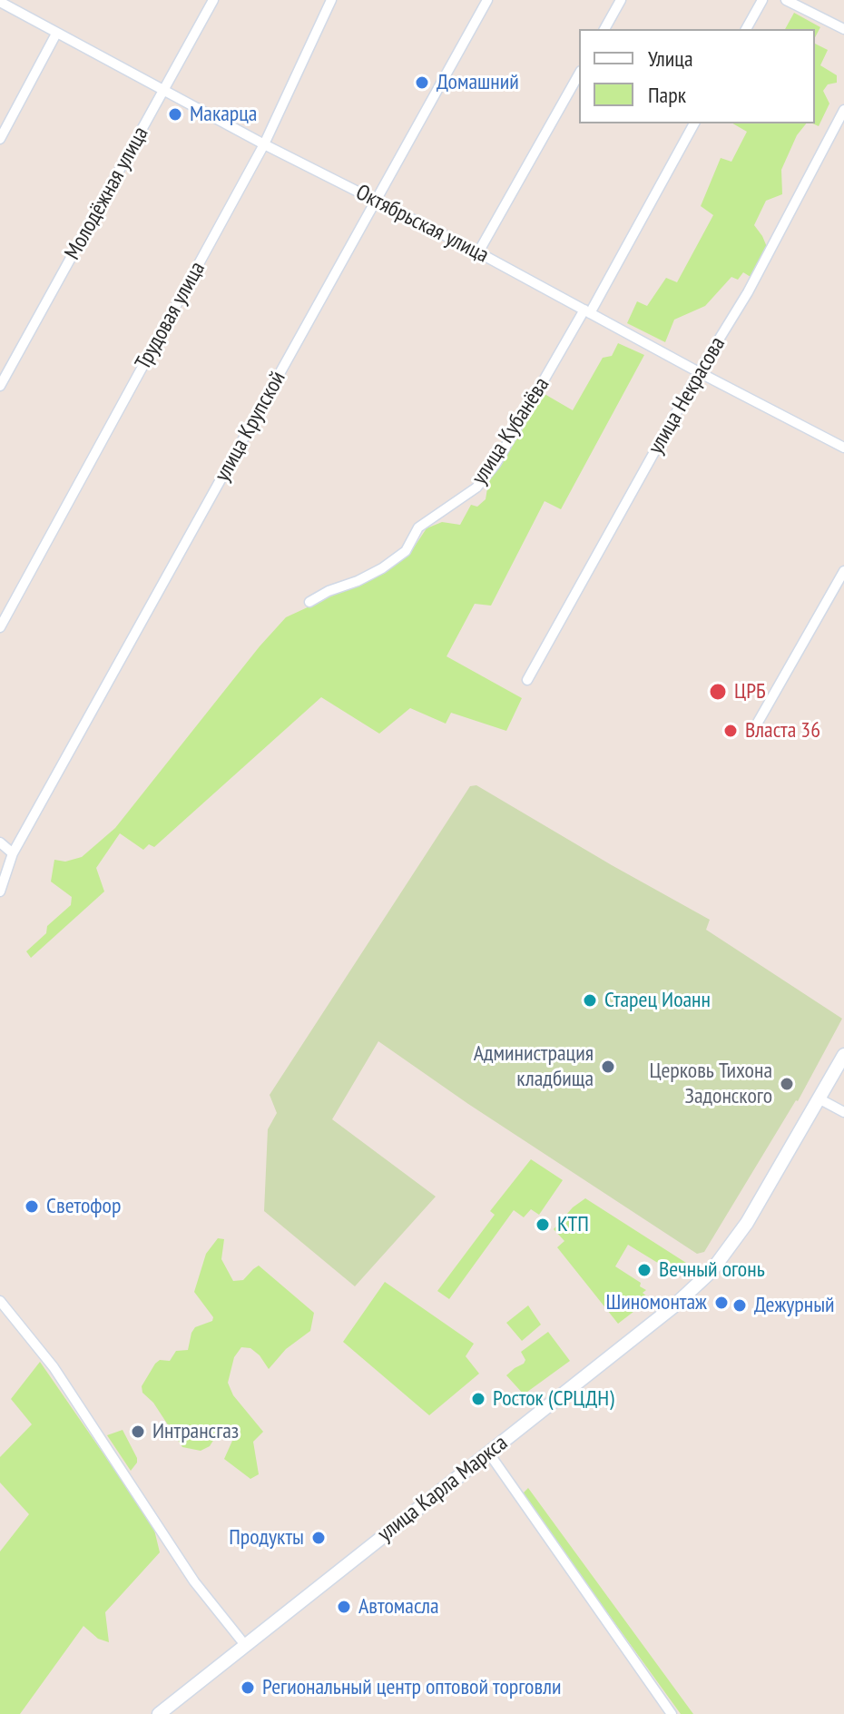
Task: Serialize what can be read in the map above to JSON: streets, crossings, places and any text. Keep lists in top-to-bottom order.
{
  "streets": {
    "main road": ["улица Карла Маркса"],
    "street": [
      "Молодёжная улица",
      "Октябрьская улица",
      "Трудовая улица",
      "улица Некрасова",
      "улица Крупской",
      "улица Кубанёва"
    ]
  },
  "crossings": [
    ["Молодёжная улица", "Октябрьская улица"],
    ["Октябрьская улица", "Трудовая улица"],
    ["Октябрьская улица", "улица Некрасова"],
    ["Октябрьская улица", "улица Крупской"],
    ["Октябрьская улица", "улица Кубанёва"]
  ],
  "places": [
    "Домашний",
    "Макарца",
    "ЦРБ",
    "Власта 36",
    "Старец Иоанн",
    "Администрация кладбища",
    "Церковь Тихона Задонского",
    "Светофор",
    "КТП",
    "Вечный огонь",
    "Шиномонтаж",
    "Дежурный",
    "Росток (СРЦДН)",
    "Интрансгаз",
    "Продукты",
    "Автомасла",
    "Региональный центр оптовой торговли"
  ],
  "legend": ["Улица", "Парк"]
}
